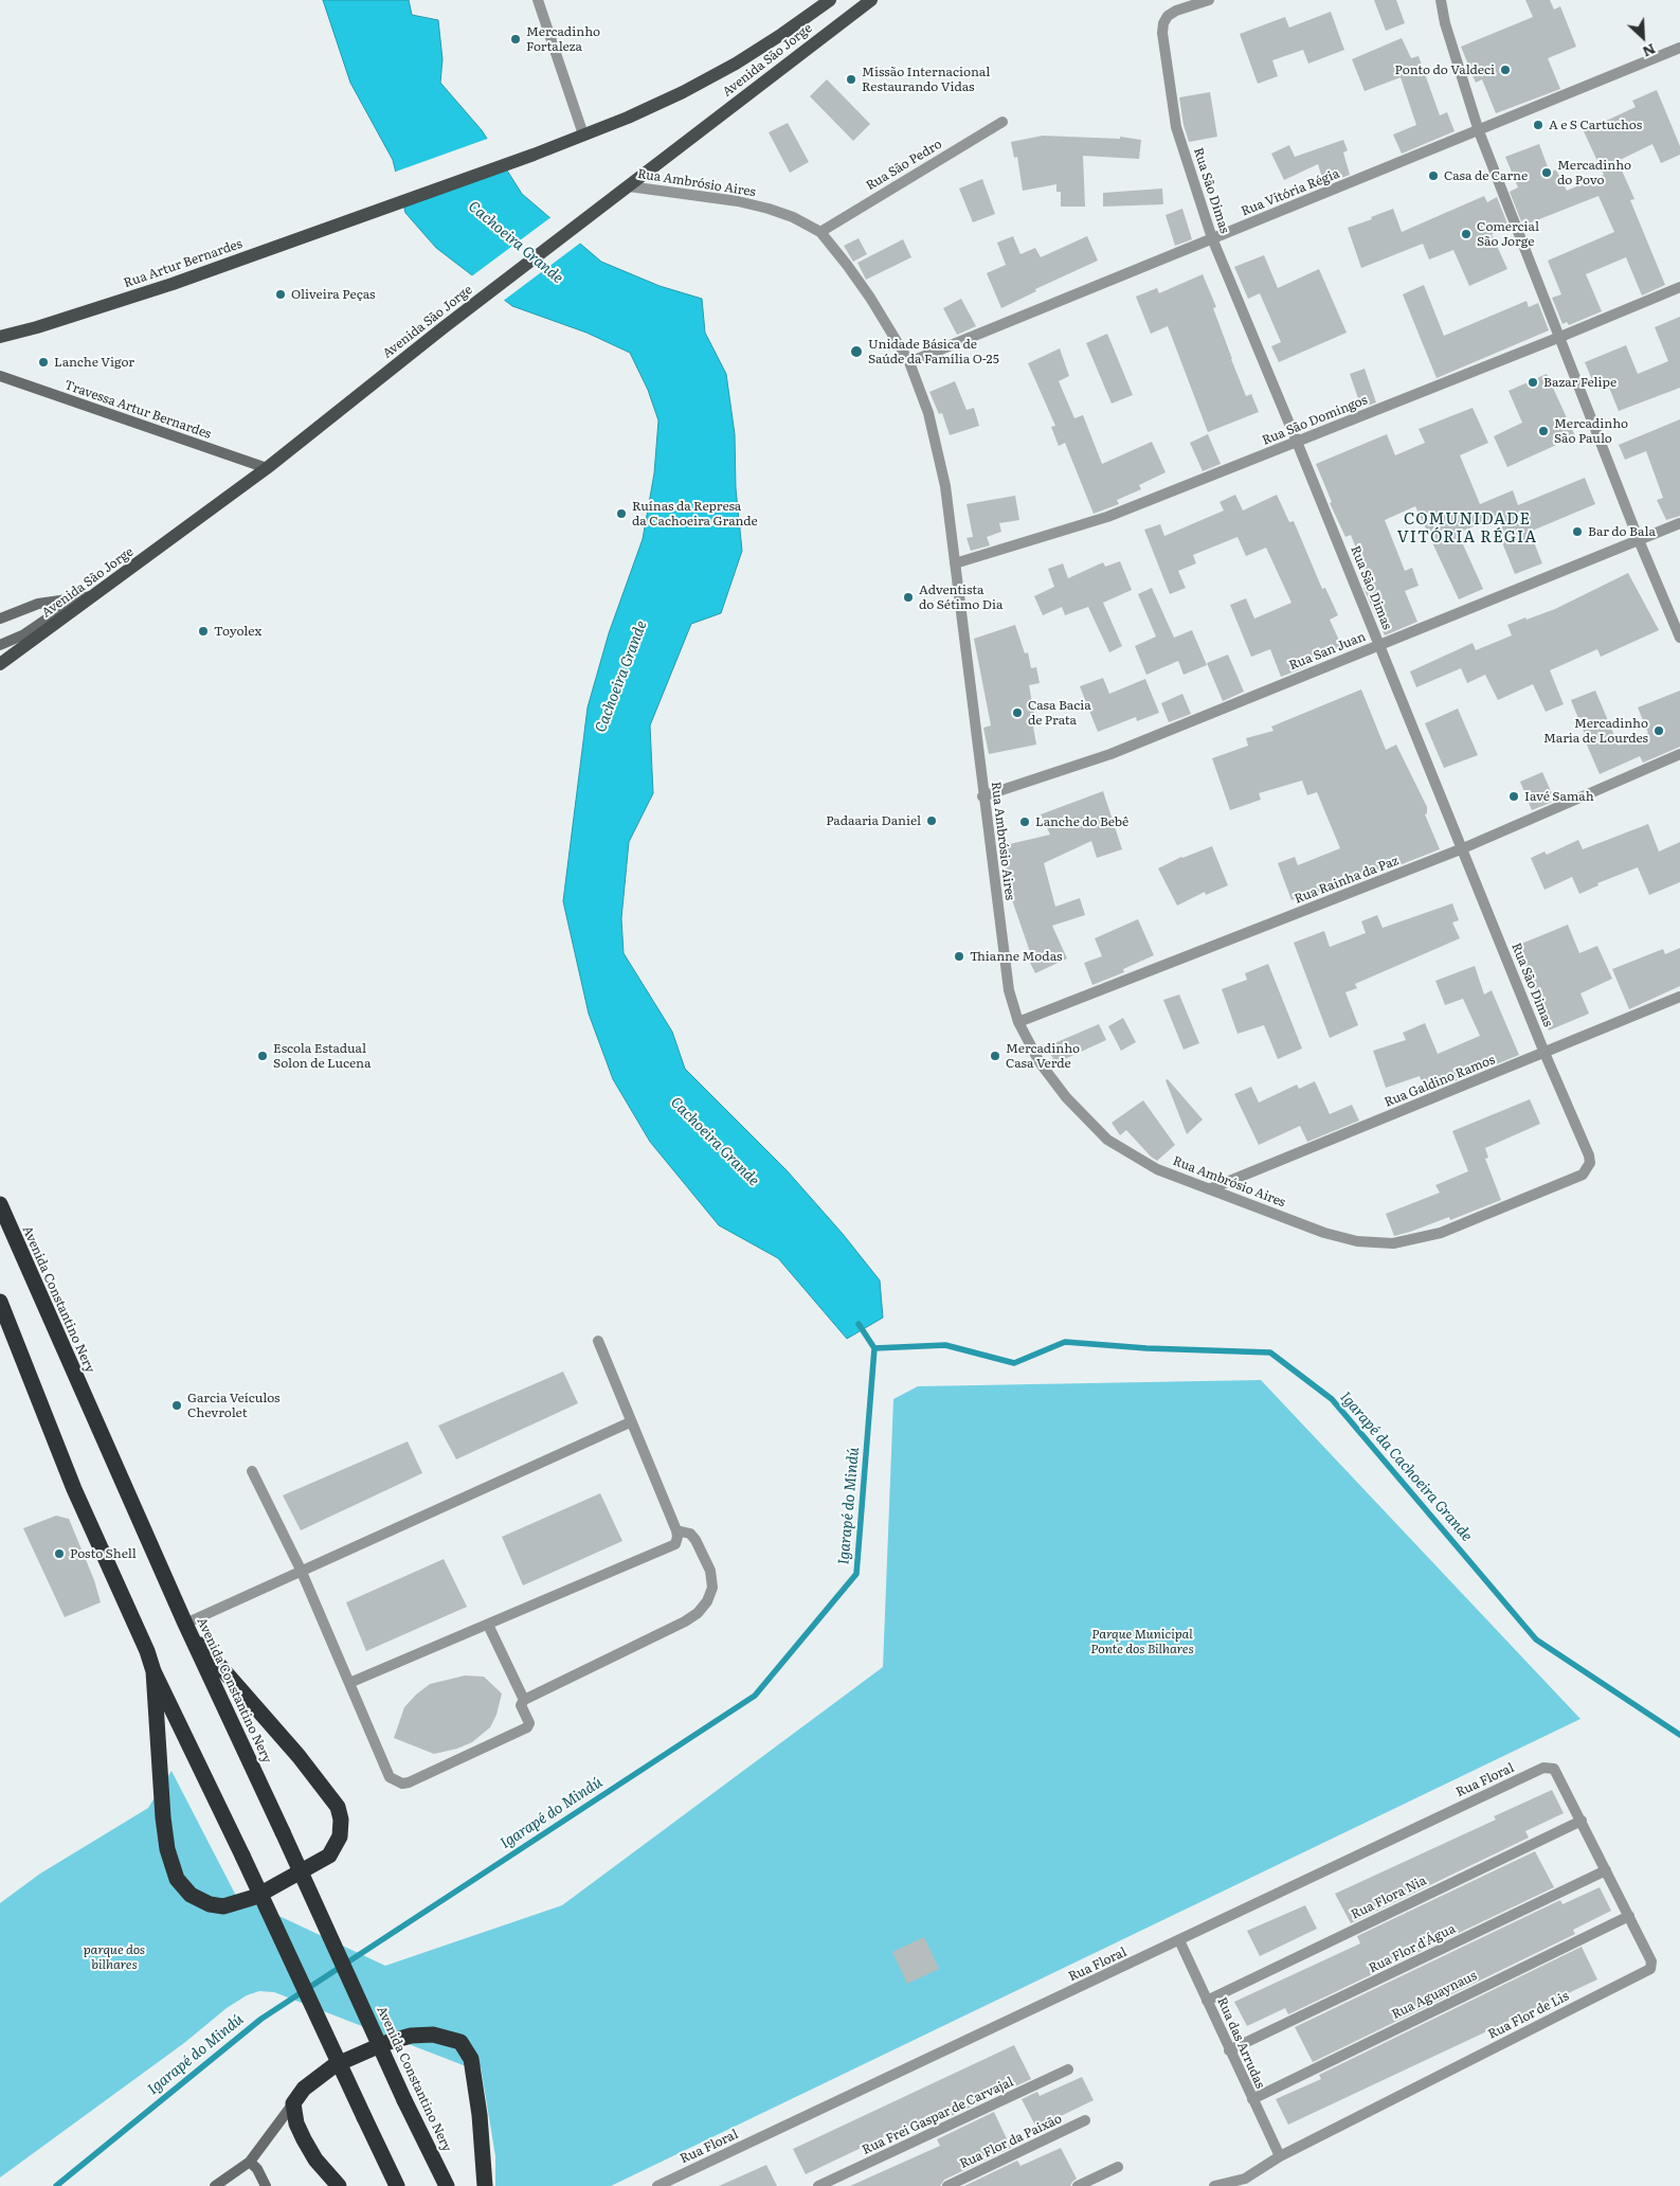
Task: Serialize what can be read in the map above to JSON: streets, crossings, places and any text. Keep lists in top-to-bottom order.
{
  "streets": {
    "highway": ["Avenida Constantino Nery"],
    "main road": ["Avenida São Jorge", "Rua Artur Bernardes"],
    "street": [
      "Rua São Pedro",
      "Rua Ambrósio Aires",
      "Rua São Dimas",
      "Rua Vitória Régia",
      "Travessa Artur Bernardes",
      "Rua São Domingos",
      "Rua San Juan",
      "Rua Rainha da Paz",
      "Rua Galdino Ramos",
      "Rua Floral",
      "Rua Flora Nia",
      "Rua Flor d'Água",
      "Rua Aguaynaus",
      "Rua Flor de Lis",
      "Rua das Arrudas",
      "Rua Frei Gaspar de Carvajal",
      "Rua Flor da Paixão"
    ]
  },
  "crossings": [
    ["Avenida São Jorge", "Rua Ambrósio Aires"],
    ["Avenida São Jorge", "Rua Artur Bernardes"],
    ["Avenida São Jorge", "Travessa Artur Bernardes"],
    ["Rua São Pedro", "Rua Ambrósio Aires"],
    ["Rua Ambrósio Aires", "Rua São Dimas"],
    ["Rua Ambrósio Aires", "Rua Vitória Régia"],
    ["Rua Ambrósio Aires", "Rua São Domingos"],
    ["Rua Ambrósio Aires", "Rua San Juan"],
    ["Rua Ambrósio Aires", "Rua Rainha da Paz"],
    ["Rua Ambrósio Aires", "Rua Galdino Ramos"],
    ["Rua São Dimas", "Rua Vitória Régia"],
    ["Rua São Dimas", "Rua São Domingos"],
    ["Rua São Dimas", "Rua San Juan"],
    ["Rua São Dimas", "Rua Rainha da Paz"],
    ["Rua São Dimas", "Rua Galdino Ramos"],
    ["Rua Floral", "Rua Flor de Lis"],
    ["Rua Floral", "Rua das Arrudas"],
    ["Rua Flora Nia", "Rua Flor de Lis"],
    ["Rua Flora Nia", "Rua das Arrudas"],
    ["Rua Flor d'Água", "Rua Flor de Lis"],
    ["Rua Flor d'Água", "Rua das Arrudas"],
    ["Rua Aguaynaus", "Rua Flor de Lis"],
    ["Rua Aguaynaus", "Rua das Arrudas"],
    ["Rua Flor de Lis", "Rua das Arrudas"]
  ],
  "districts": ["COMUNIDADE VITÓRIA RÉGIA"],
  "water": ["Cachoeira Grande", "Igarapé da Cachoeira Grande", "Igarapé do Mindú"],
  "parks": ["Parque Municipal Ponte dos Bilhares", "parque dos bilhares"],
  "places": [
    "Mercadinho Fortaleza",
    "Ponto do Valdeci",
    "Missão Internacional Restaurando Vidas",
    "A e S Cartuchos",
    "Mercadinho do Povo",
    "Casa de Carne",
    "Comercial São Jorge",
    "Oliveira Peças",
    "Unidade Básica de Saúde da Família O-25",
    "Lanche Vigor",
    "Bazar Felipe",
    "Mercadinho São Paulo",
    "Ruínas da Represa da Cachoeira Grande",
    "Bar do Bala",
    "Adventista do Sétimo Dia",
    "Toyolex",
    "Casa Bacia de Prata",
    "Mercadinho Maria de Lourdes",
    "Iavé Samah",
    "Padaaria Daniel",
    "Lanche do Bebê",
    "Thianne Modas",
    "Escola Estadual Solon de Lucena",
    "Mercadinho Casa Verde",
    "Garcia Veículos Chevrolet",
    "Posto Shell"
  ],
  "north": "bottom right"
}
